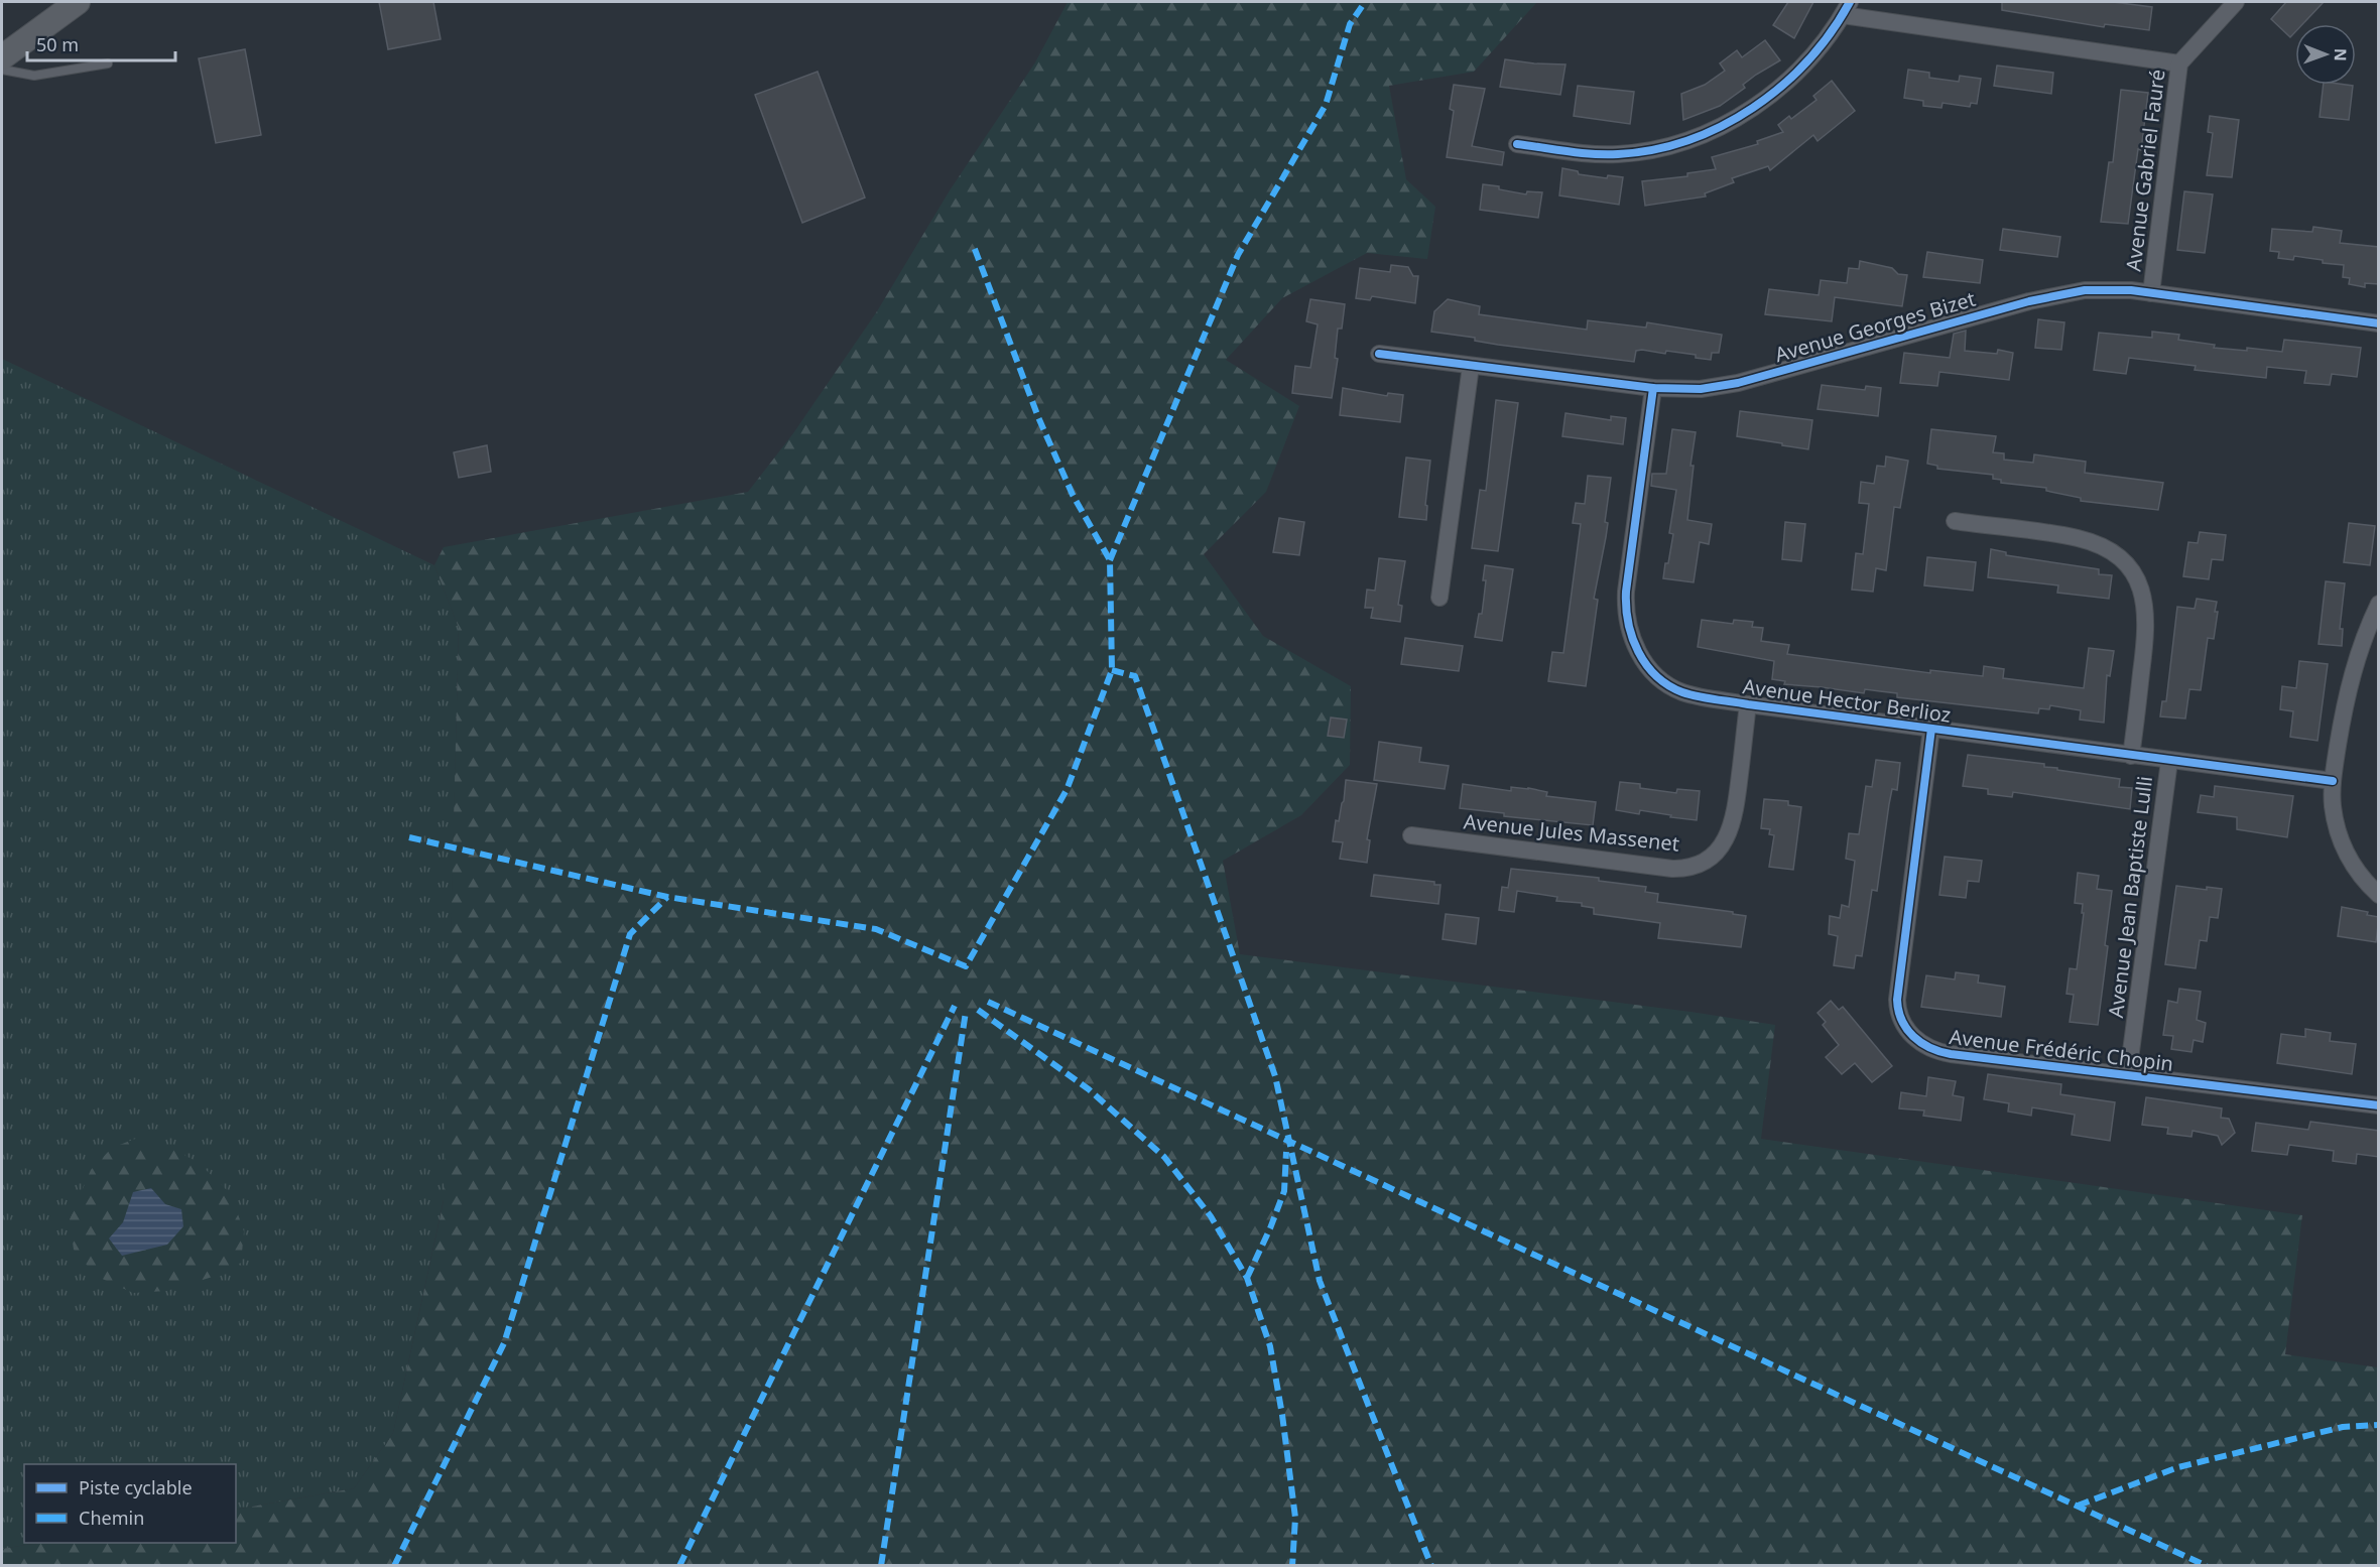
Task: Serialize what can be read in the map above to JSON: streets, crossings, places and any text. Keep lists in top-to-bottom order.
{
  "streets": {
    "street": [
      "Avenue Gabriel Fauré",
      "Avenue Georges Bizet",
      "Avenue Hector Berlioz",
      "Avenue Jules Massenet",
      "Avenue Jean Baptiste Lulli",
      "Avenue Frédéric Chopin"
    ]
  },
  "crossings": [
    ["Avenue Gabriel Fauré", "Avenue Georges Bizet"],
    ["Avenue Georges Bizet", "Avenue Hector Berlioz"],
    ["Avenue Hector Berlioz", "Avenue Jules Massenet"],
    ["Avenue Hector Berlioz", "Avenue Jean Baptiste Lulli"],
    ["Avenue Hector Berlioz", "Avenue Frédéric Chopin"],
    ["Avenue Jean Baptiste Lulli", "Avenue Frédéric Chopin"]
  ],
  "legend": ["Piste cyclable", "Chemin"],
  "scale_bar": "50 m",
  "north": "right"
}
